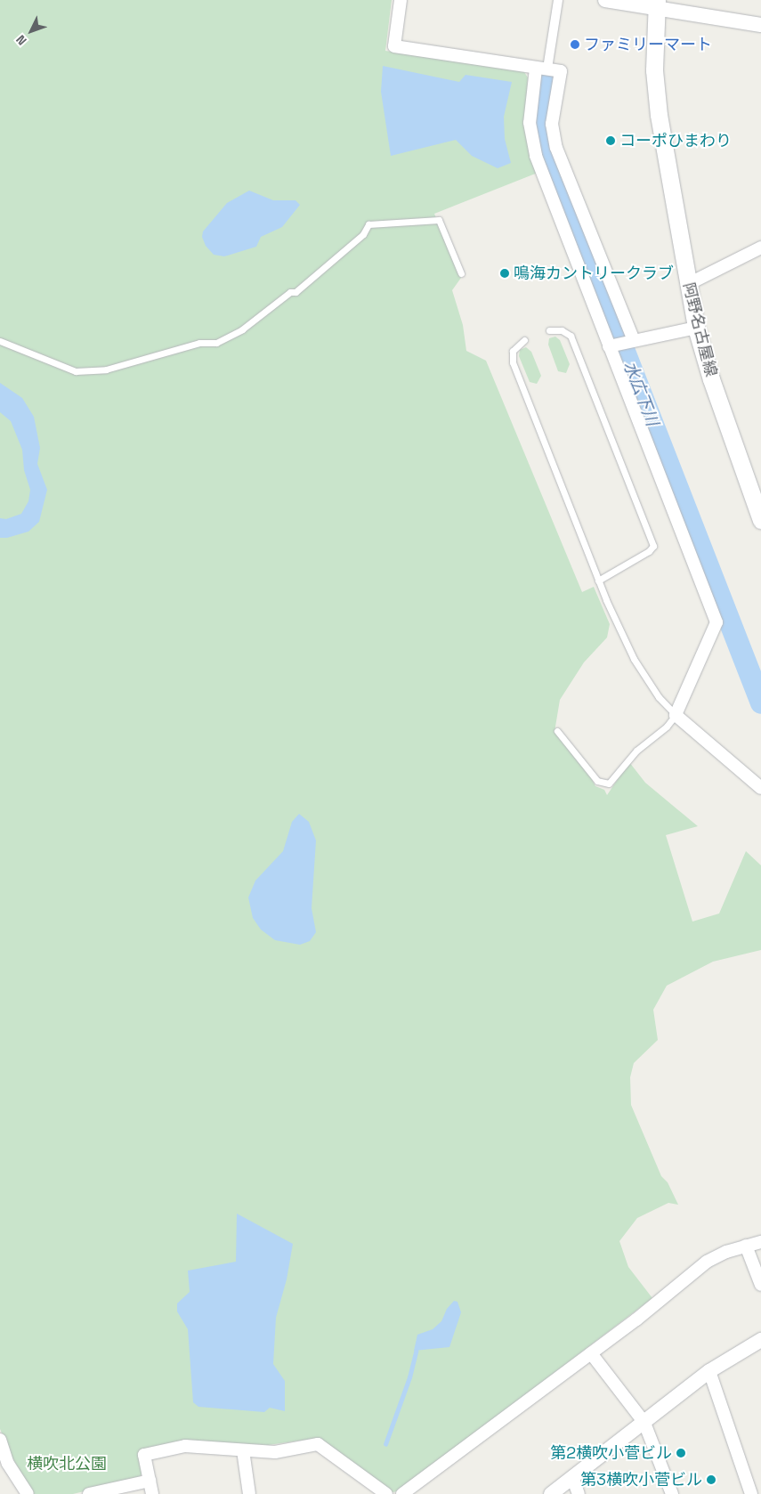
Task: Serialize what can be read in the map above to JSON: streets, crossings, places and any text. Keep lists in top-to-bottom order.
{
  "streets": {
    "main road": ["阿野名古屋線"]
  },
  "water": ["水広下川"],
  "parks": ["横吹北公園"],
  "places": [
    "ファミリーマート",
    "コーポひまわり",
    "鳴海カントリークラブ",
    "第2横吹小菅ビル",
    "第3横吹小菅ビル"
  ],
  "north": "bottom left"
}
